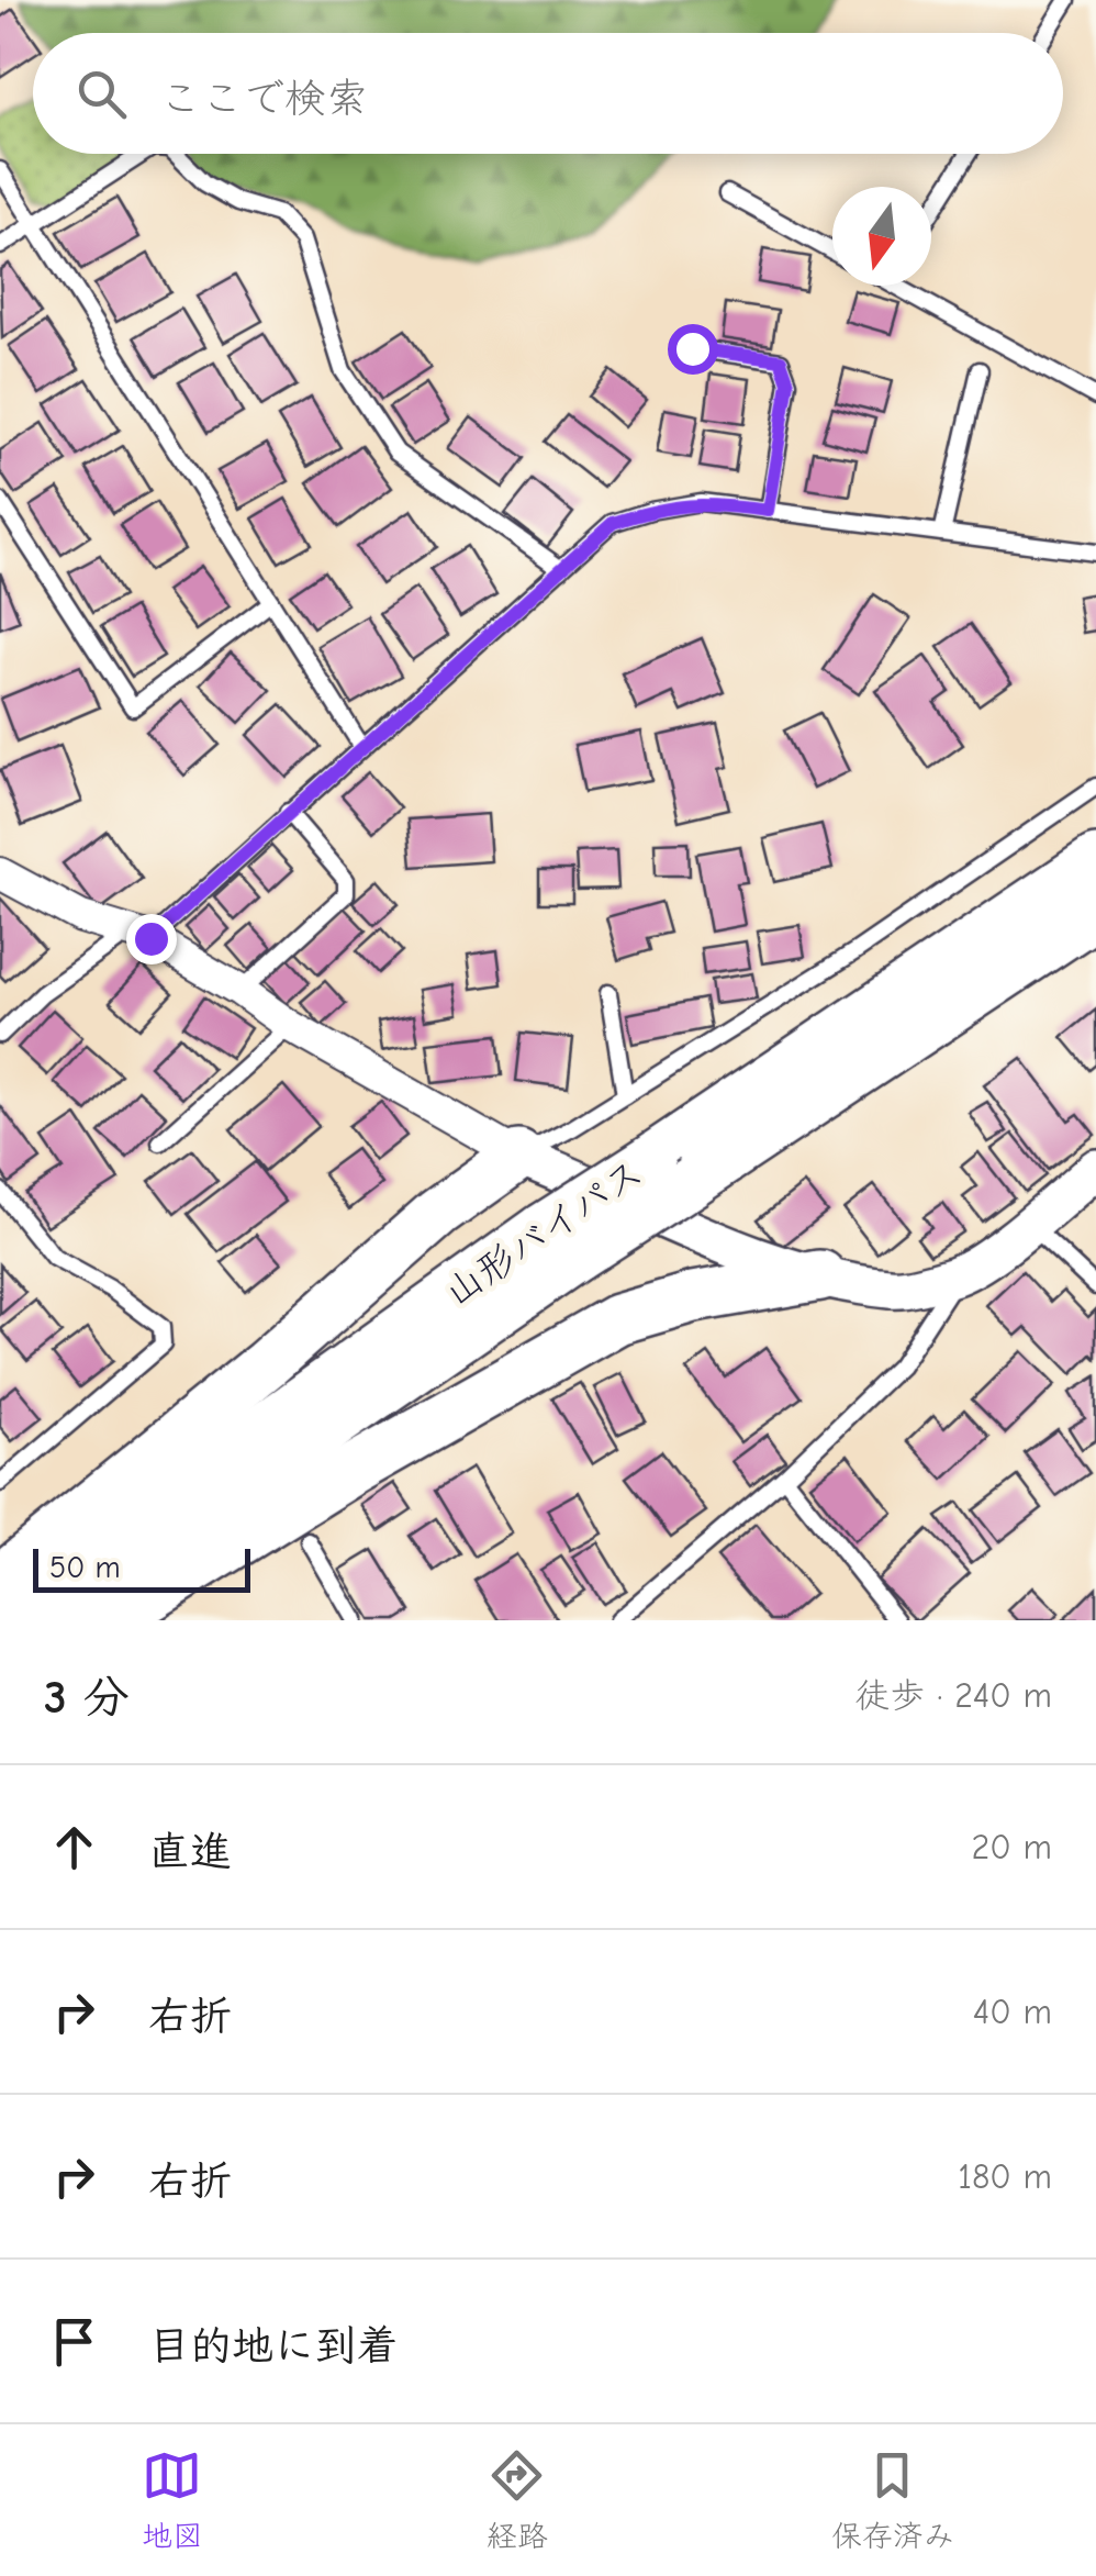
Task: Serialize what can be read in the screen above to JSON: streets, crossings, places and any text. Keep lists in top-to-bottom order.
{
  "streets": {
    "highway": ["山形バイパス"]
  },
  "scale_bar": "50 m",
  "north": "bottom",
  "page": {
    "search": "ここで検索",
    "scale": "50 m",
    "heading": ["3 分", "徒歩 · 240 m"],
    "list": [
      ["直進", "20 m"],
      ["右折", "40 m"],
      ["右折", "180 m"],
      "目的地に到着"
    ],
    "nav": ["地図", "経路", "保存済み"]
  }
}
